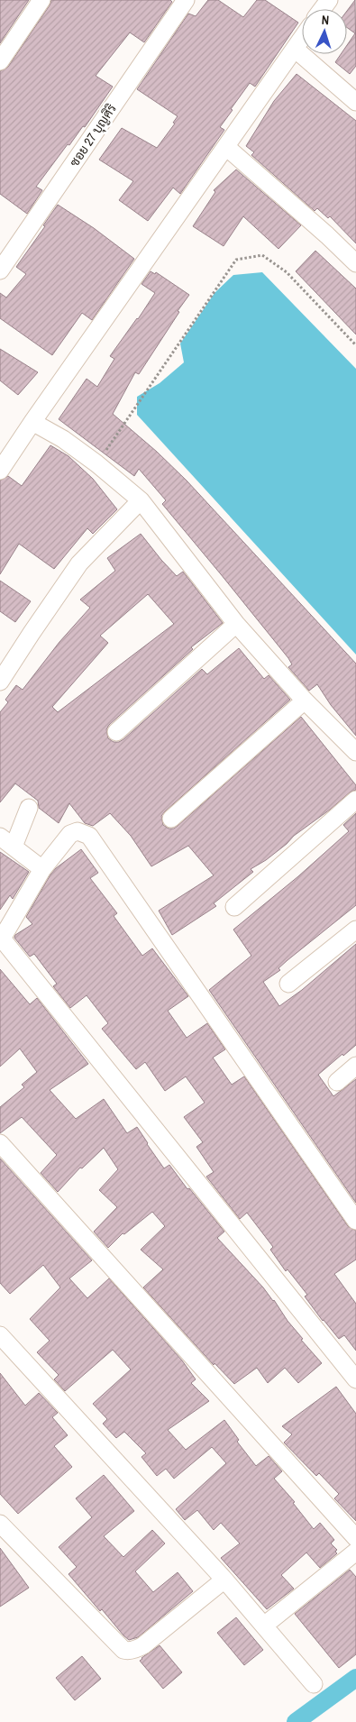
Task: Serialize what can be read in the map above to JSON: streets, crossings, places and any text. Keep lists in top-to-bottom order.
{
  "streets": {
    "street": ["ซอย 27 บุญศิริ"]
  },
  "north": "top"
}
